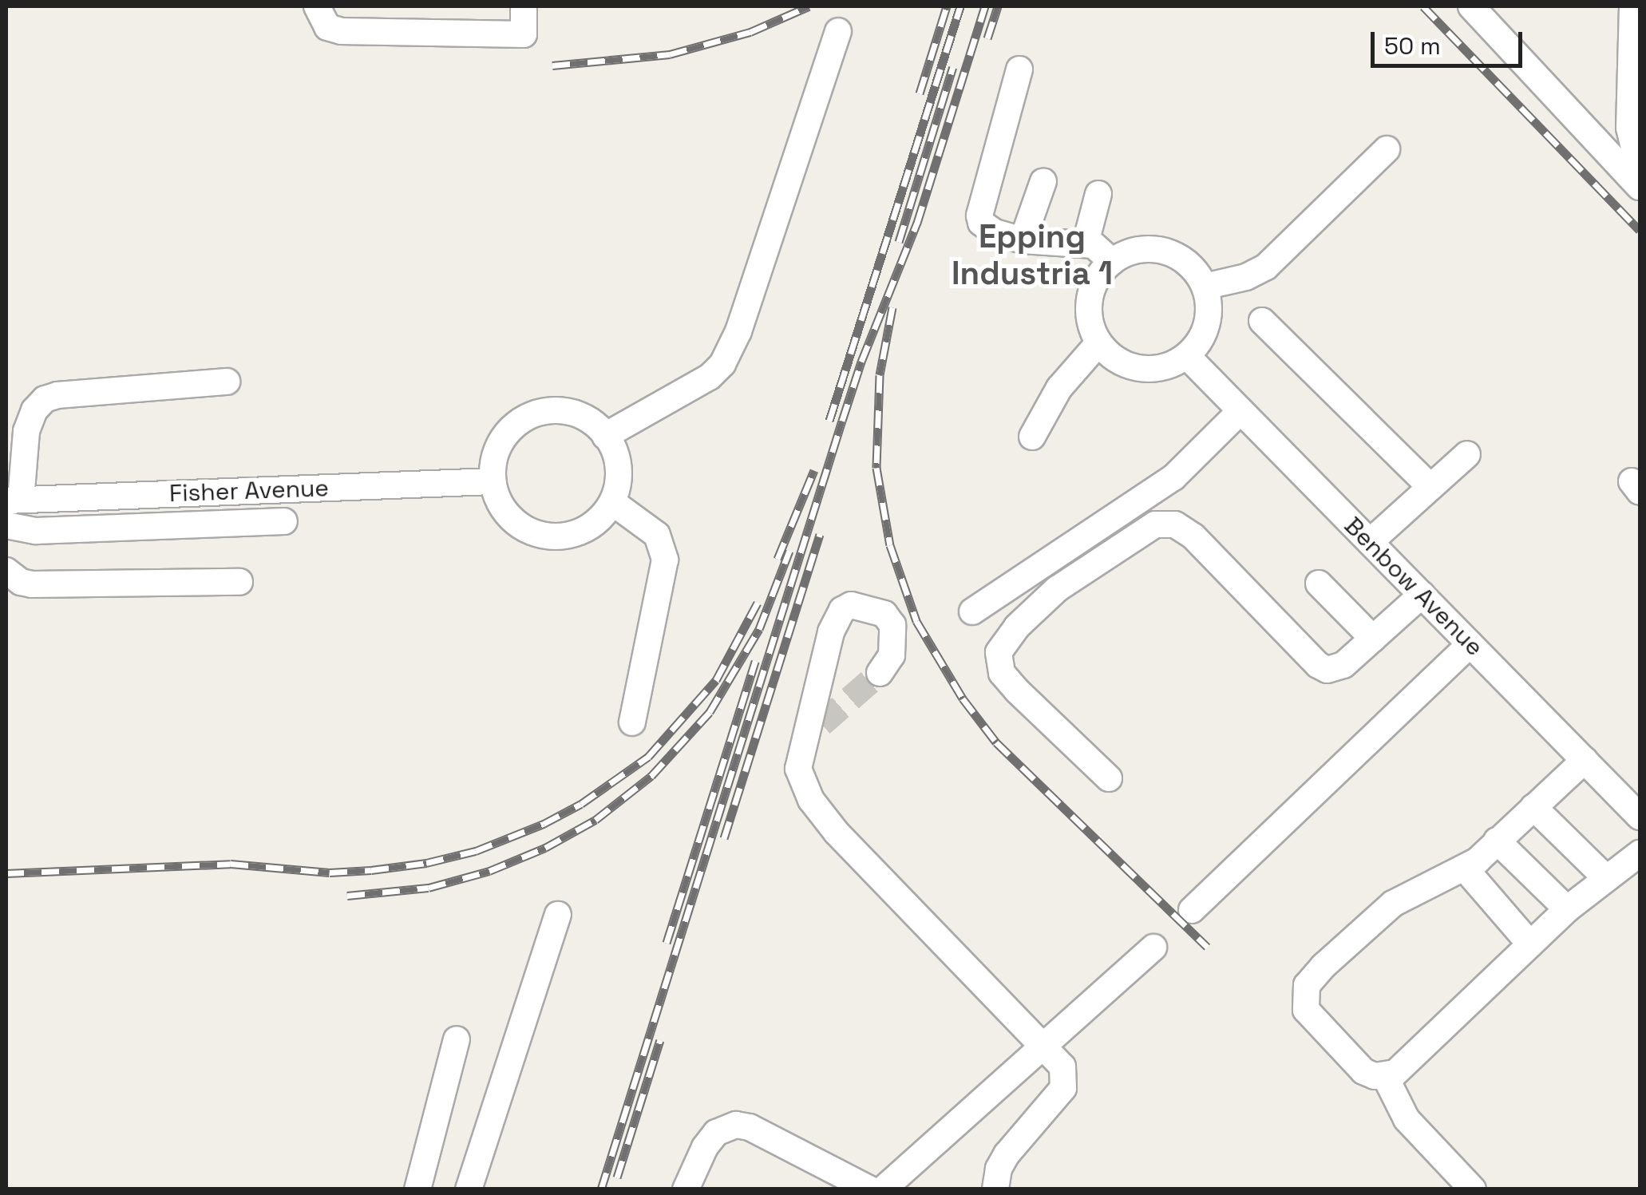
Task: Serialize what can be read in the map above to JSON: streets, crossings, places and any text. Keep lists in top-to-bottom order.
{
  "streets": {
    "lane": ["Fisher Avenue", "Benbow Avenue"]
  },
  "districts": ["Epping Industria 1"],
  "scale_bar": "50 m"
}
